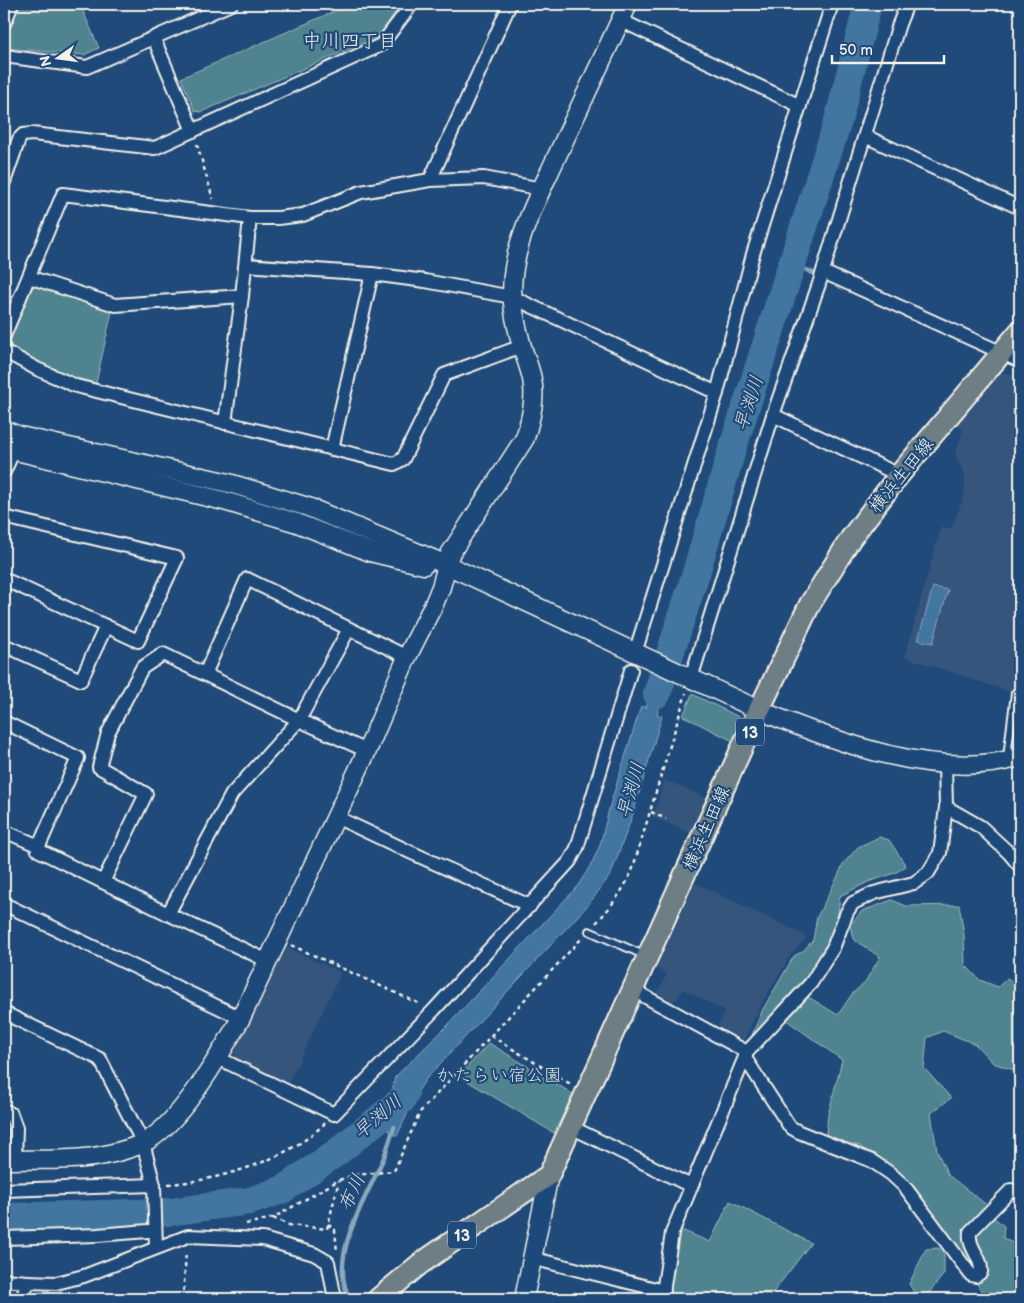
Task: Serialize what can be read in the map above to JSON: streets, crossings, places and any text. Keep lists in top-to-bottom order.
{
  "streets": {
    "main road": ["横浜生田線", "13"]
  },
  "crossings": [
    ["横浜生田線", "13"]
  ],
  "districts": ["中川四丁目"],
  "water": ["早渕川", "布川"],
  "parks": ["かたらい宿公園"],
  "scale_bar": "50 m",
  "north": "left"
}
